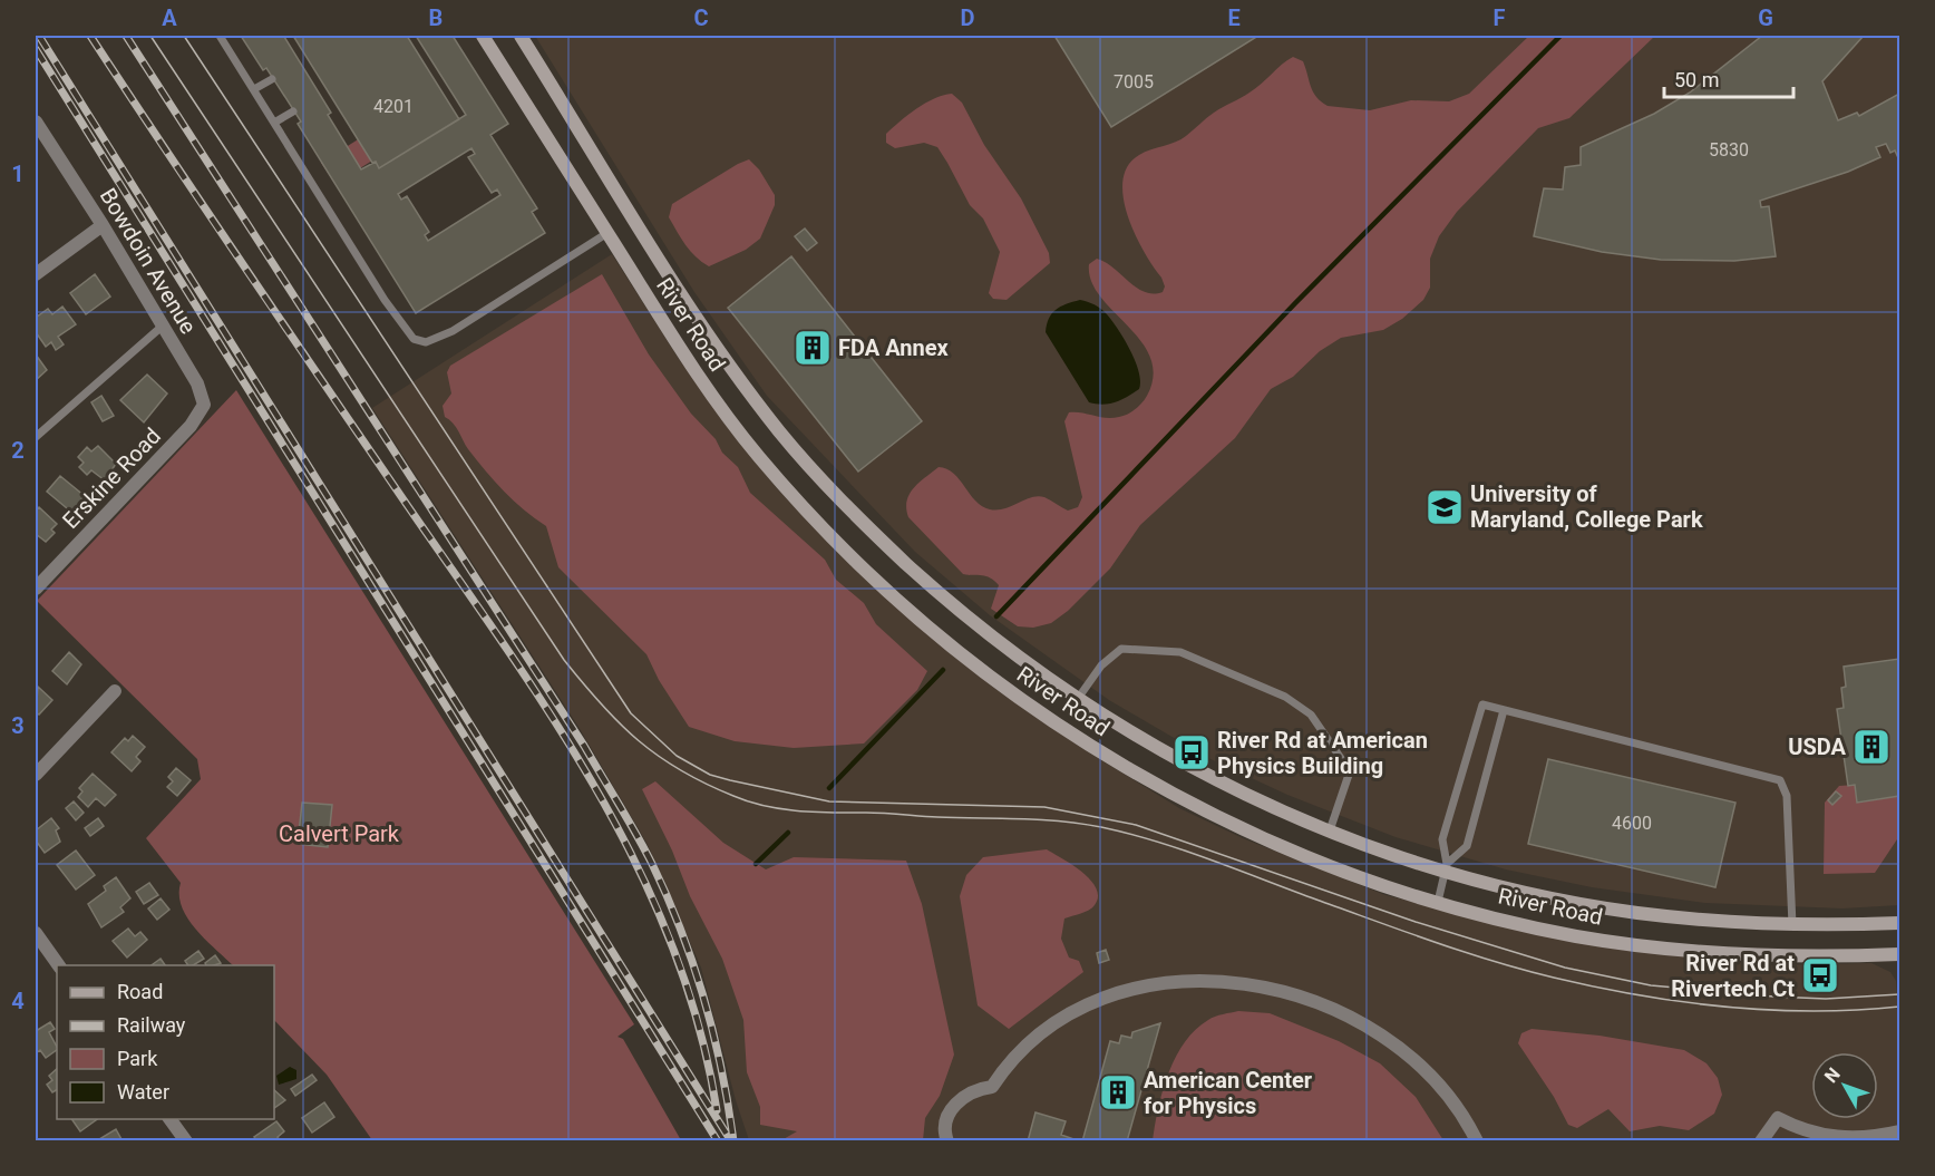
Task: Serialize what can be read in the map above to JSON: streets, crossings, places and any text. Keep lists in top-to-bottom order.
{
  "streets": {
    "street": ["Bowdoin Avenue", "River Road", "Erskine Road"]
  },
  "crossings": [
    ["Bowdoin Avenue", "Erskine Road"]
  ],
  "parks": ["Calvert Park"],
  "places": {
    "building": ["FDA Annex", "USDA", "American Center for Physics"],
    "school or university": ["University of Maryland, College Park"],
    "bus stop": ["River Rd at American Physics Building", "River Rd at Rivertech Ct"]
  },
  "house_numbers": [
    "7005",
    "4201",
    "5830",
    "4600"
  ],
  "legend": [
    "Road",
    "Railway",
    "Park",
    "Water"
  ],
  "scale_bar": "50 m",
  "north": "top left",
  "grid": {
    "columns": [
      "A",
      "B",
      "C",
      "D",
      "E",
      "F",
      "G"
    ],
    "rows": [
      "1",
      "2",
      "3",
      "4"
    ]
  }
}
